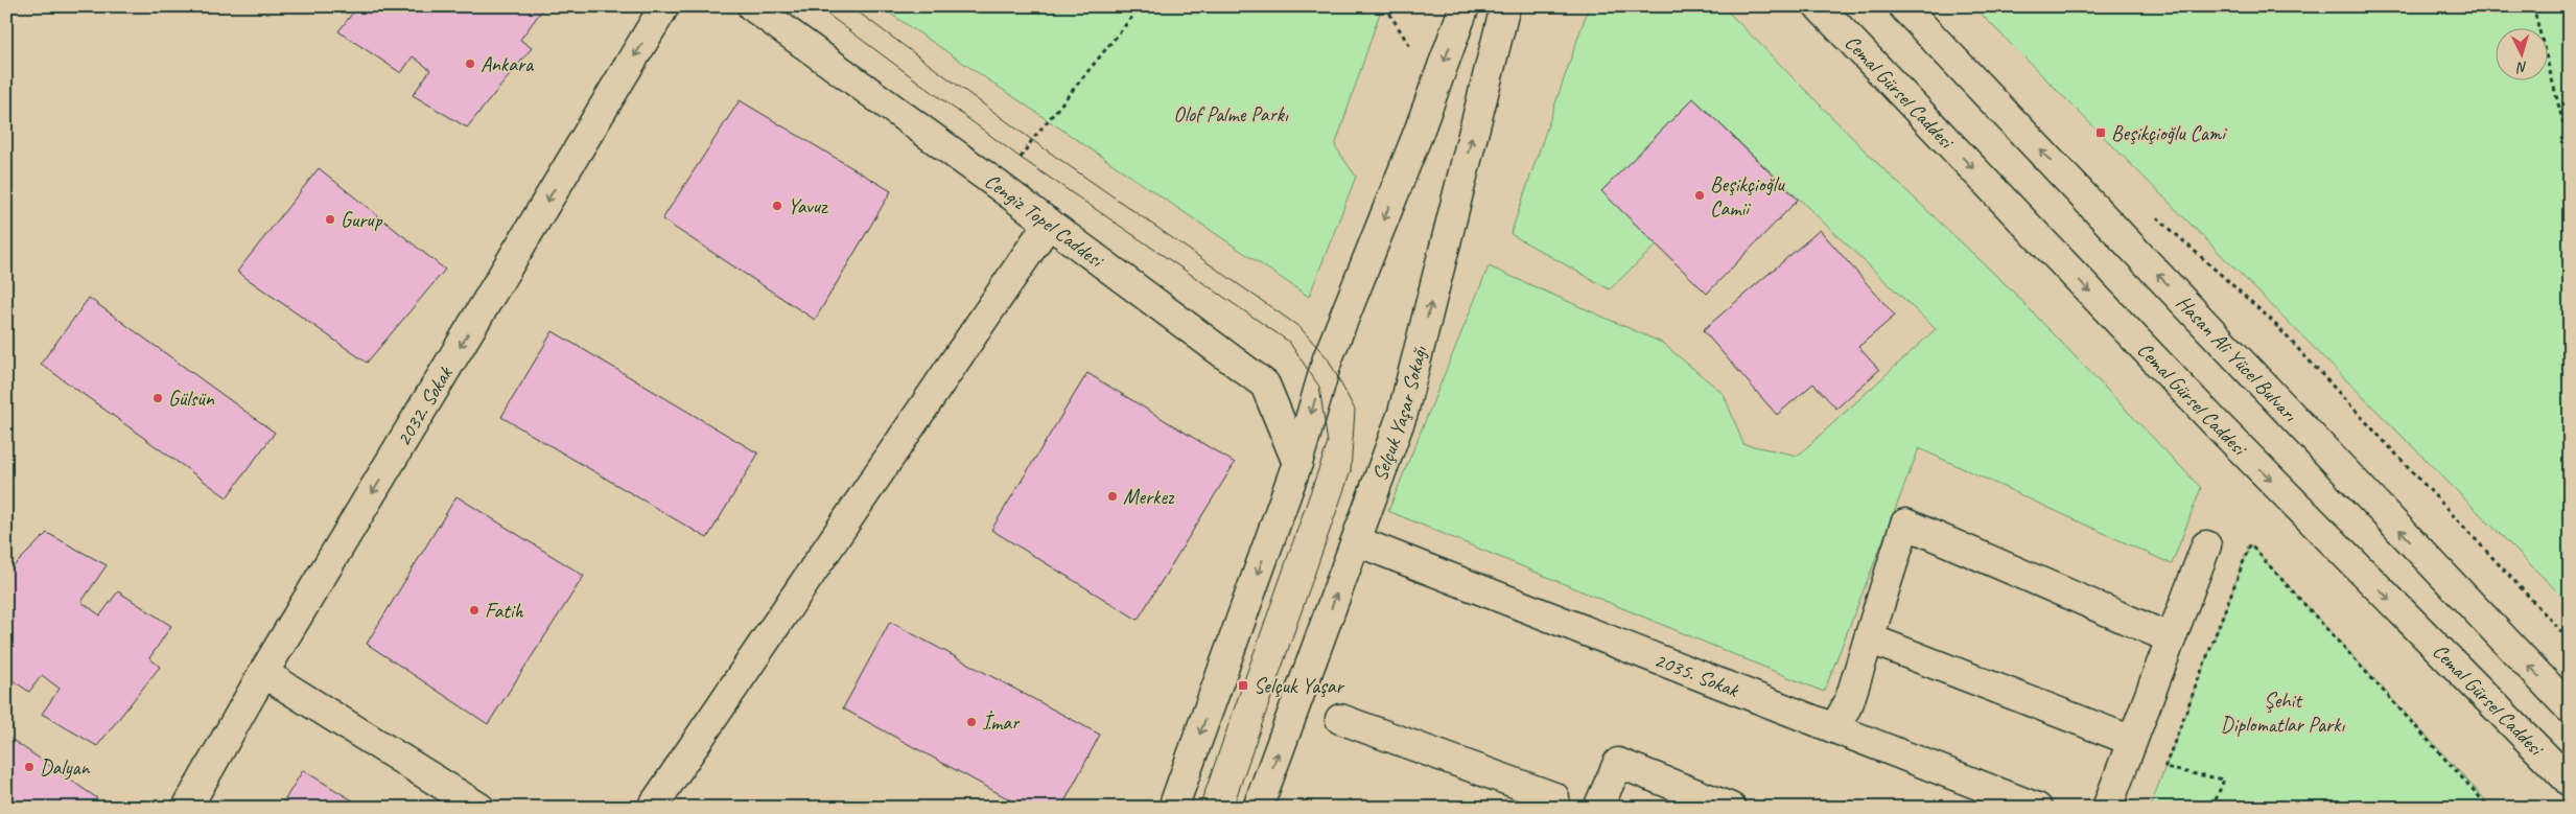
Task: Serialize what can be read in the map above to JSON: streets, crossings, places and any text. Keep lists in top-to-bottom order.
{
  "streets": {
    "main road": [
      "Cemal Gürsel Caddesi",
      "Cengiz Topel Caddesi",
      "Hasan Ali Yücel Bulvarı",
      "2032. Sokak",
      "Selçuk Yaşar Sokağı",
      "2035. Sokak"
    ]
  },
  "crossings": [
    ["Selçuk Yaşar Sokağı", "2035. Sokak"]
  ],
  "one_way": ["Cemal Gürsel Caddesi", "Hasan Ali Yücel Bulvarı", "2032. Sokak"],
  "parks": ["Olof Palme Parkı", "Şehit Diplomatlar Parkı"],
  "places": {
    "other": [
      "Ankara",
      "Beşikçioğlu Camii",
      "Yavuz",
      "Gurup",
      "Gülsün",
      "Merkez",
      "Fatih",
      "İmar",
      "Dalyan"
    ],
    "transit": ["Beşikçioğlu Cami", "Selçuk Yaşar"]
  },
  "north": "bottom"
}
